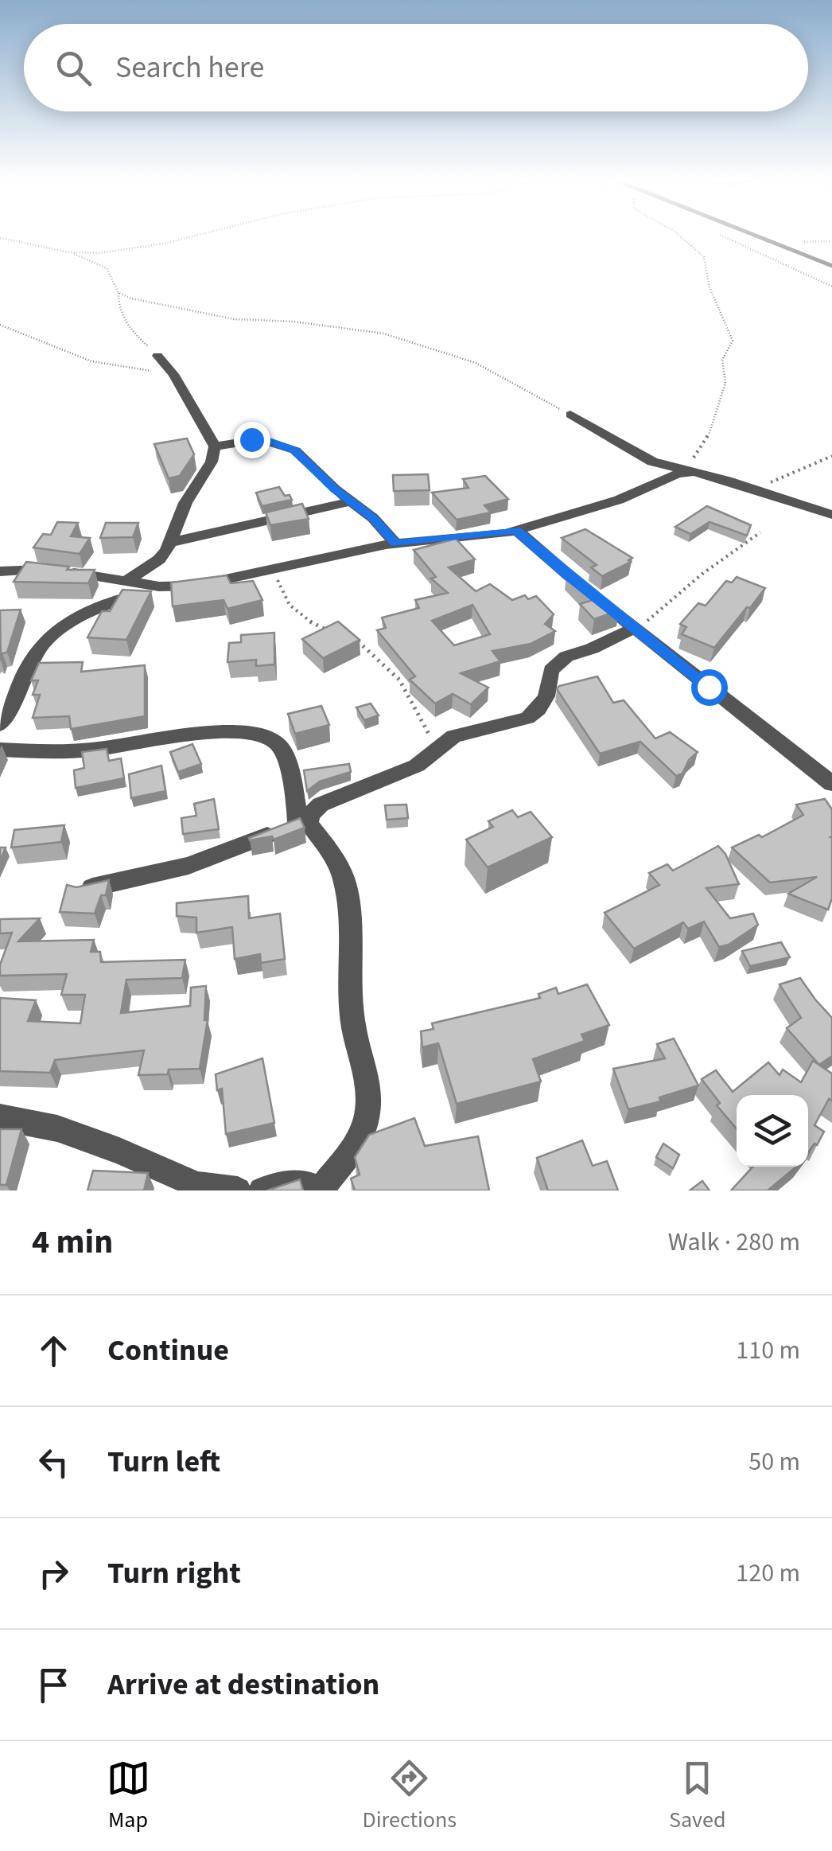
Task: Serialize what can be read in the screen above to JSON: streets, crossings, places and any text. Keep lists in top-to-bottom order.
{
  "page": {
    "search": "Search here",
    "heading": ["4 min", "Walk · 280 m"],
    "list": [
      ["Continue", "110 m"],
      ["Turn left", "50 m"],
      ["Turn right", "120 m"],
      "Arrive at destination"
    ],
    "nav": ["Map", "Directions", "Saved"]
  }
}
